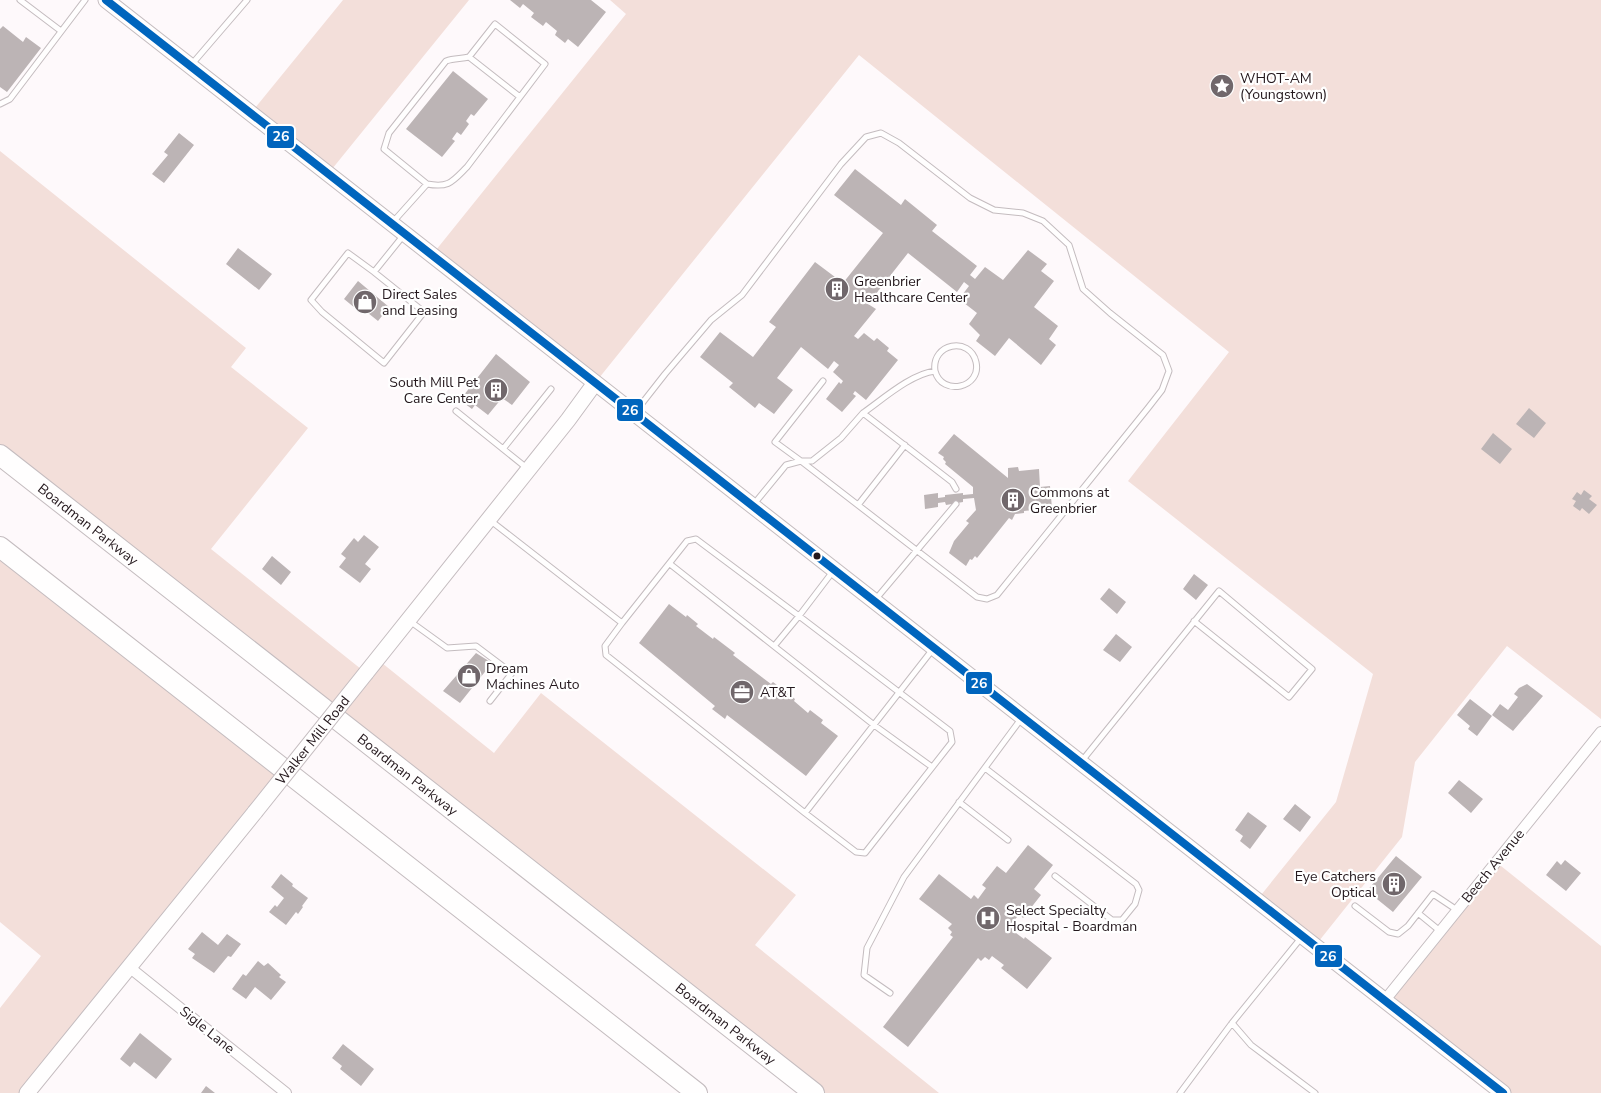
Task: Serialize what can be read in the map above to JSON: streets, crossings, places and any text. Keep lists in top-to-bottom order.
{
  "streets": {
    "highway": ["Boardman Parkway"],
    "main road": ["Walker Mill Road"],
    "street": ["Beech Avenue", "Sigle Lane"]
  },
  "crossings": [
    ["Walker Mill Road", "Sigle Lane"]
  ],
  "places": {
    "place": ["WHOT-AM (Youngstown)"],
    "building": [
      "Greenbrier Healthcare Center",
      "South Mill Pet Care Center",
      "Commons at Greenbrier",
      "Eye Catchers Optical"
    ],
    "shop": ["Direct Sales and Leasing", "Dream Machines Auto"],
    "office": ["AT&T"],
    "hospital": ["Select Specialty Hospital - Boardman"]
  },
  "lines": ["transit line 26"]
}
